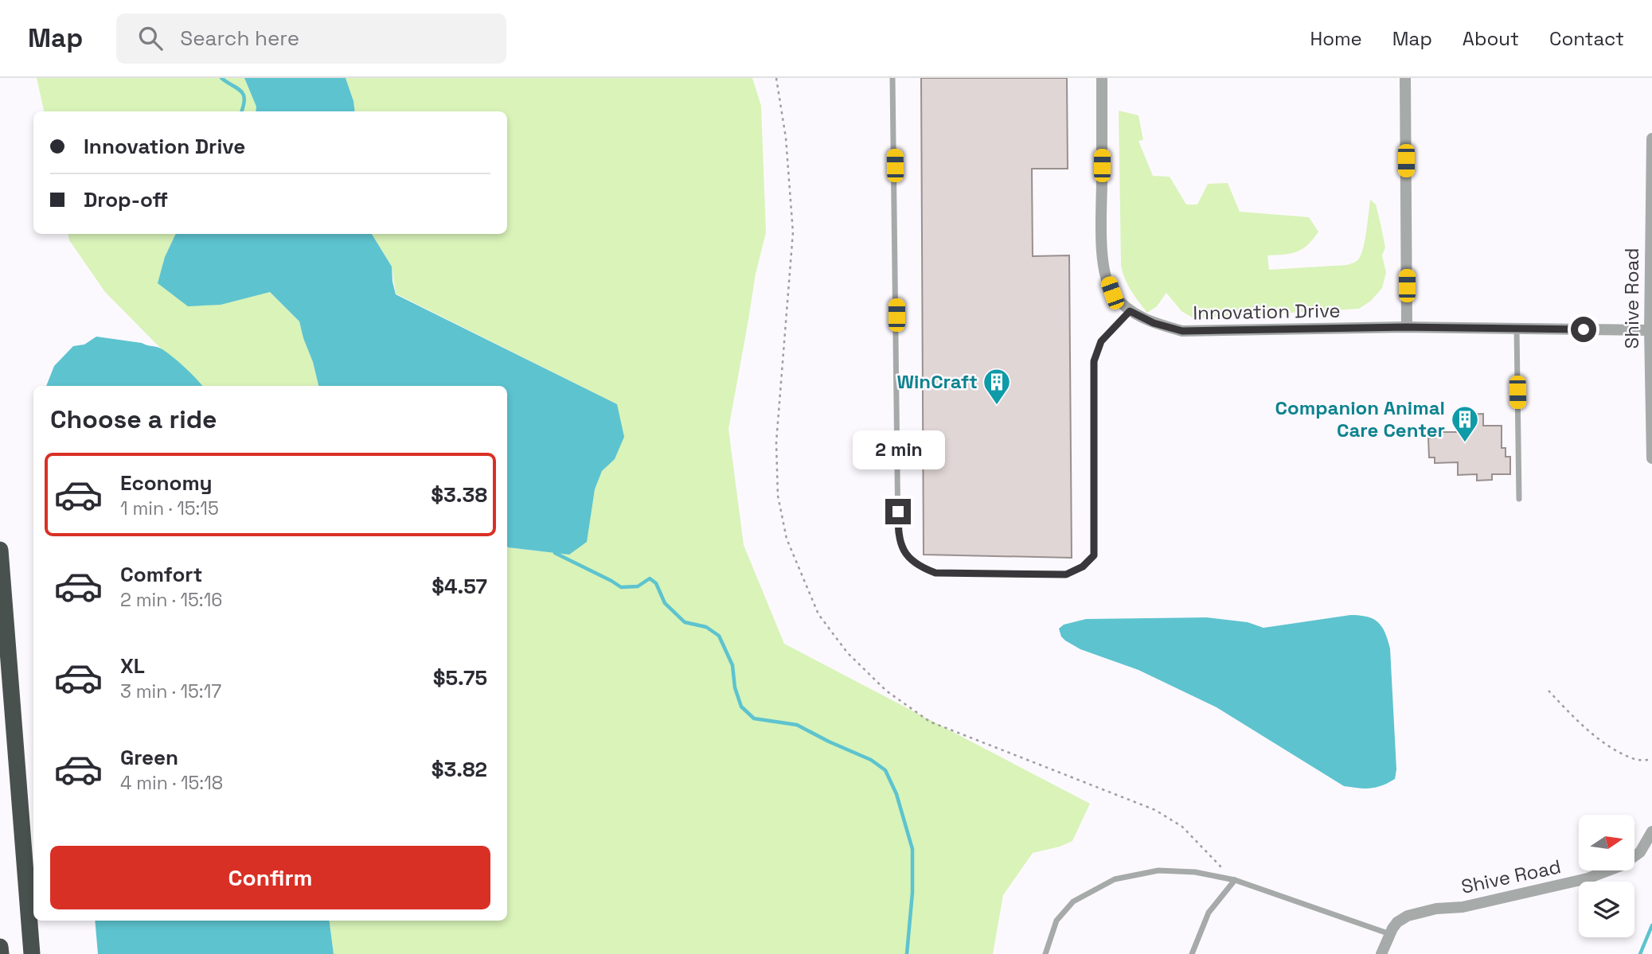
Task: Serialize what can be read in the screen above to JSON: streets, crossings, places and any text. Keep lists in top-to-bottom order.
{
  "streets": {
    "street": ["Shive Road", "Innovation Drive"]
  },
  "crossings": [
    ["Shive Road", "Innovation Drive"]
  ],
  "places": {
    "building": ["WinCraft", "Companion Animal Care Center"]
  },
  "north": "right",
  "page": {
    "header": "Map",
    "search": "Search here",
    "nav": [
      "Home",
      "Map",
      "About",
      "Contact"
    ],
    "banner": ["Innovation Drive", "Drop-off"],
    "heading": "Choose a ride",
    "bubble": "2 min",
    "list": [
      {
        "name": "Economy",
        "note": "1 min · 15:15",
        "value": "$3.38"
      },
      {
        "name": "Comfort",
        "note": "2 min · 15:16",
        "value": "$4.57"
      },
      {
        "name": "XL",
        "note": "3 min · 15:17",
        "value": "$5.75"
      },
      {
        "name": "Green",
        "note": "4 min · 15:18",
        "value": "$3.82"
      }
    ],
    "buttons": "Confirm"
  }
}
